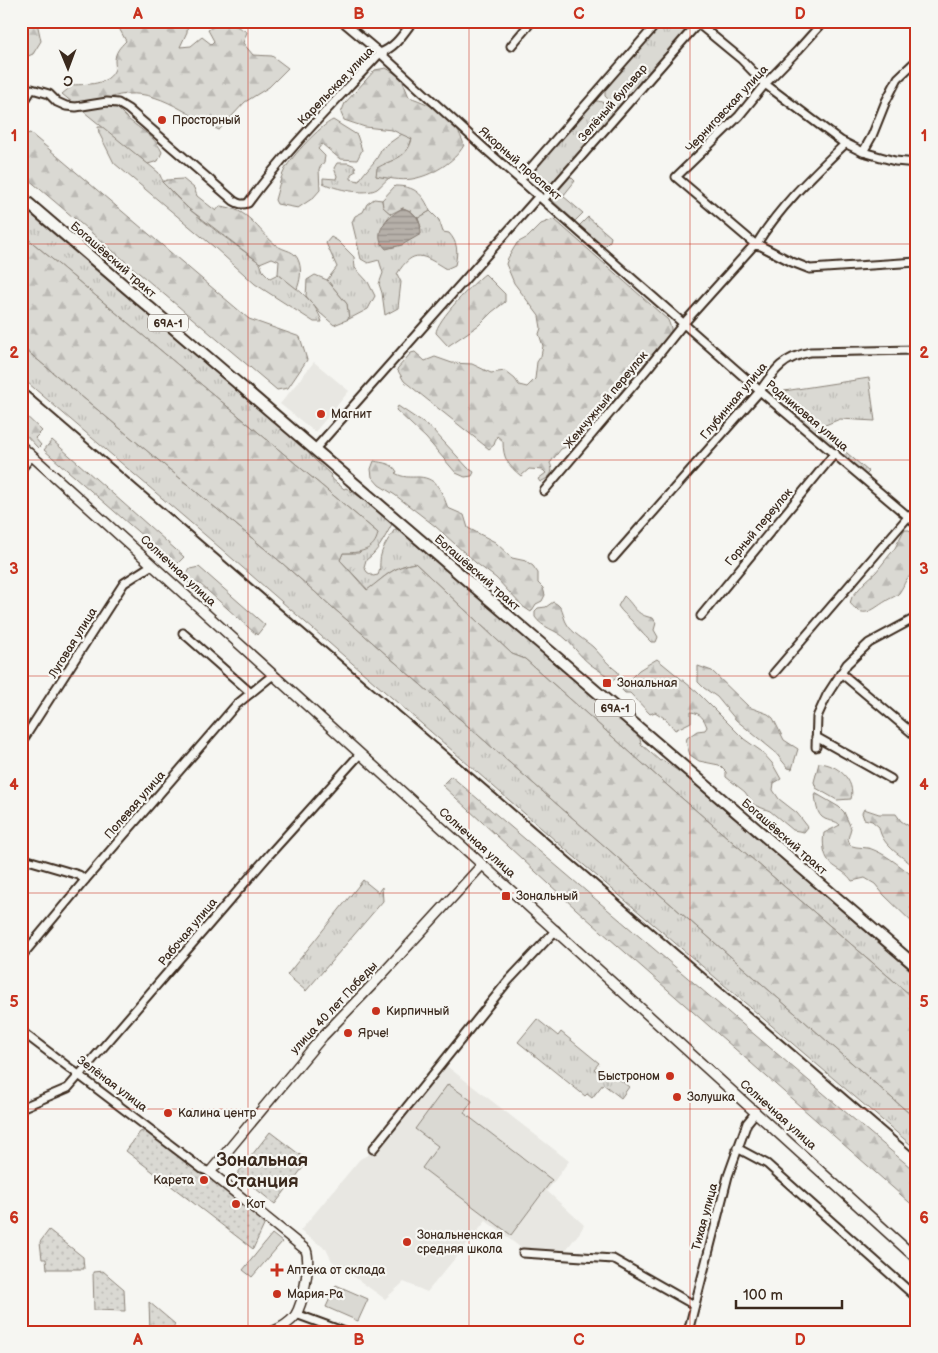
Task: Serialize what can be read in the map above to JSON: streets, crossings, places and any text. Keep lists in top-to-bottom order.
{
  "streets": {
    "main road": ["Богашёвский тракт", "69А-1"],
    "street": [
      "Карельская улица",
      "Зелёный бульвар",
      "Черниговская улица",
      "Якорный проспект",
      "Жемчужный переулок",
      "Глубинная улица",
      "Родниковая улица",
      "Горный переулок",
      "Солнечная улица",
      "Луговая улица",
      "Полевая улица",
      "Рабочая улица",
      "улица 40 лет Победы",
      "Зелёная улица",
      "Тихая улица"
    ]
  },
  "crossings": [
    ["Карельская улица", "Якорный проспект"],
    ["Зелёный бульвар", "Якорный проспект"],
    ["Зелёный бульвар", "Богашёвский тракт"],
    ["Черниговская улица", "Жемчужный переулок"],
    ["Якорный проспект", "Жемчужный переулок"],
    ["Якорный проспект", "Родниковая улица"],
    ["Жемчужный переулок", "Родниковая улица"],
    ["Глубинная улица", "Родниковая улица"],
    ["Родниковая улица", "Горный переулок"],
    ["Солнечная улица", "Луговая улица"],
    ["Солнечная улица", "Полевая улица"],
    ["Солнечная улица", "Рабочая улица"],
    ["Солнечная улица", "улица 40 лет Победы"],
    ["Солнечная улица", "Тихая улица"],
    ["Рабочая улица", "Зелёная улица"],
    ["улица 40 лет Победы", "Зелёная улица"]
  ],
  "districts": ["Зональная Станция"],
  "places": {
    "other": [
      "Просторный",
      "Магнит",
      "Кирпичный",
      "Ярче!",
      "Быстроном",
      "Золушка",
      "Калина центр",
      "Карета",
      "Кот",
      "Зональненская средняя школа",
      "Мария-Ра"
    ],
    "transit": ["Зональная", "Зональный"],
    "health": ["Аптека от склада"]
  },
  "scale_bar": "100 m",
  "north": "bottom",
  "grid": {
    "columns": [
      "A",
      "B",
      "C",
      "D"
    ],
    "rows": [
      "1",
      "2",
      "3",
      "4",
      "5",
      "6"
    ]
  }
}
